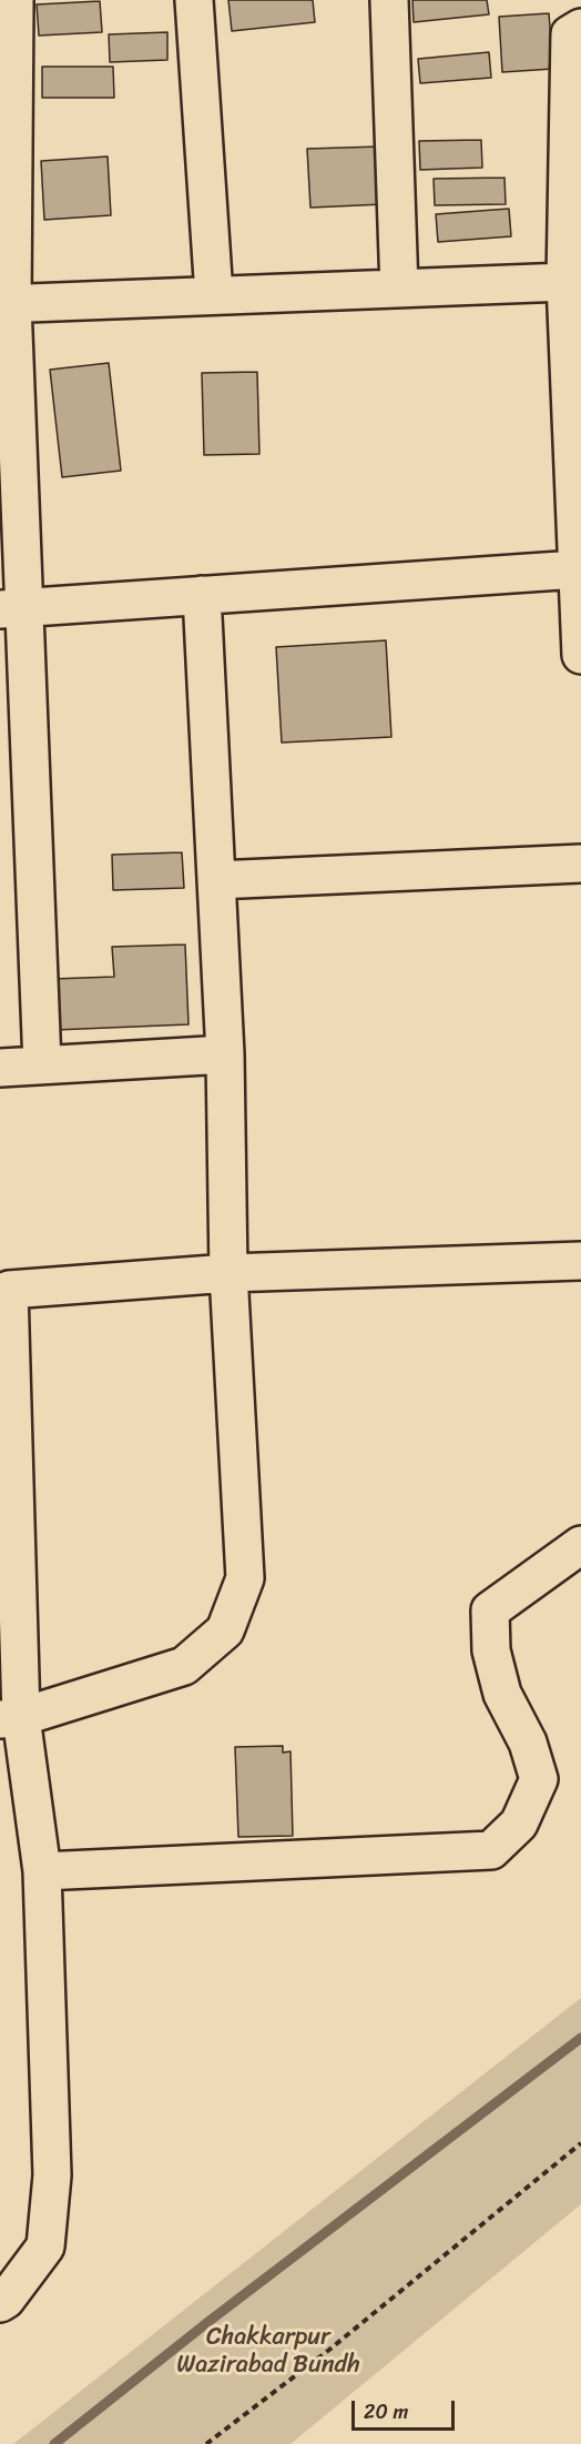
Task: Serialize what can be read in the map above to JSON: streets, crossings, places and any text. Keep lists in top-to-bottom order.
{
  "parks": ["Chakkarpur Wazirabad Bundh"],
  "scale_bar": "20 m"
}
